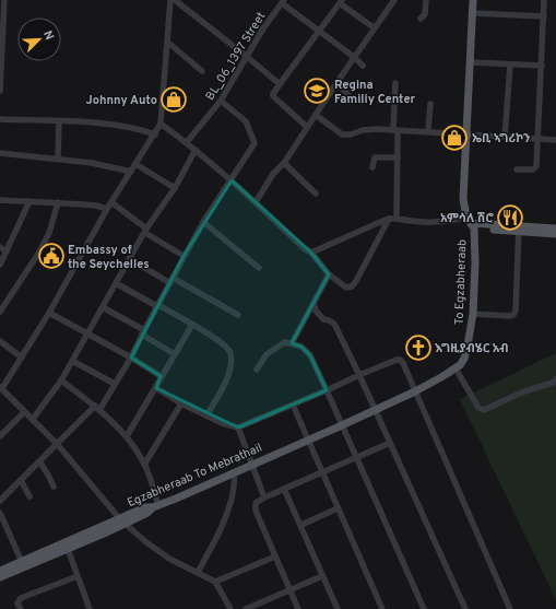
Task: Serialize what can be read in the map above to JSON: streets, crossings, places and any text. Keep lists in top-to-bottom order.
{
  "streets": {
    "main road": ["To Egzabheraab", "Egzabheraab To Mebrathail"],
    "street": ["BL_06_1397 Street"]
  },
  "crossings": [
    ["To Egzabheraab", "Egzabheraab To Mebrathail"]
  ],
  "places": {
    "school or university": ["Regina Familiy Center"],
    "shop": ["Johnny Auto", "ኤቢ ኣግሪኮን"],
    "restaurant": ["አምሳለ ሽሮ"],
    "public building": ["Embassy of the Seychelles"],
    "church": ["እግዚያብሄር አብ"]
  },
  "north": "top right"
}
